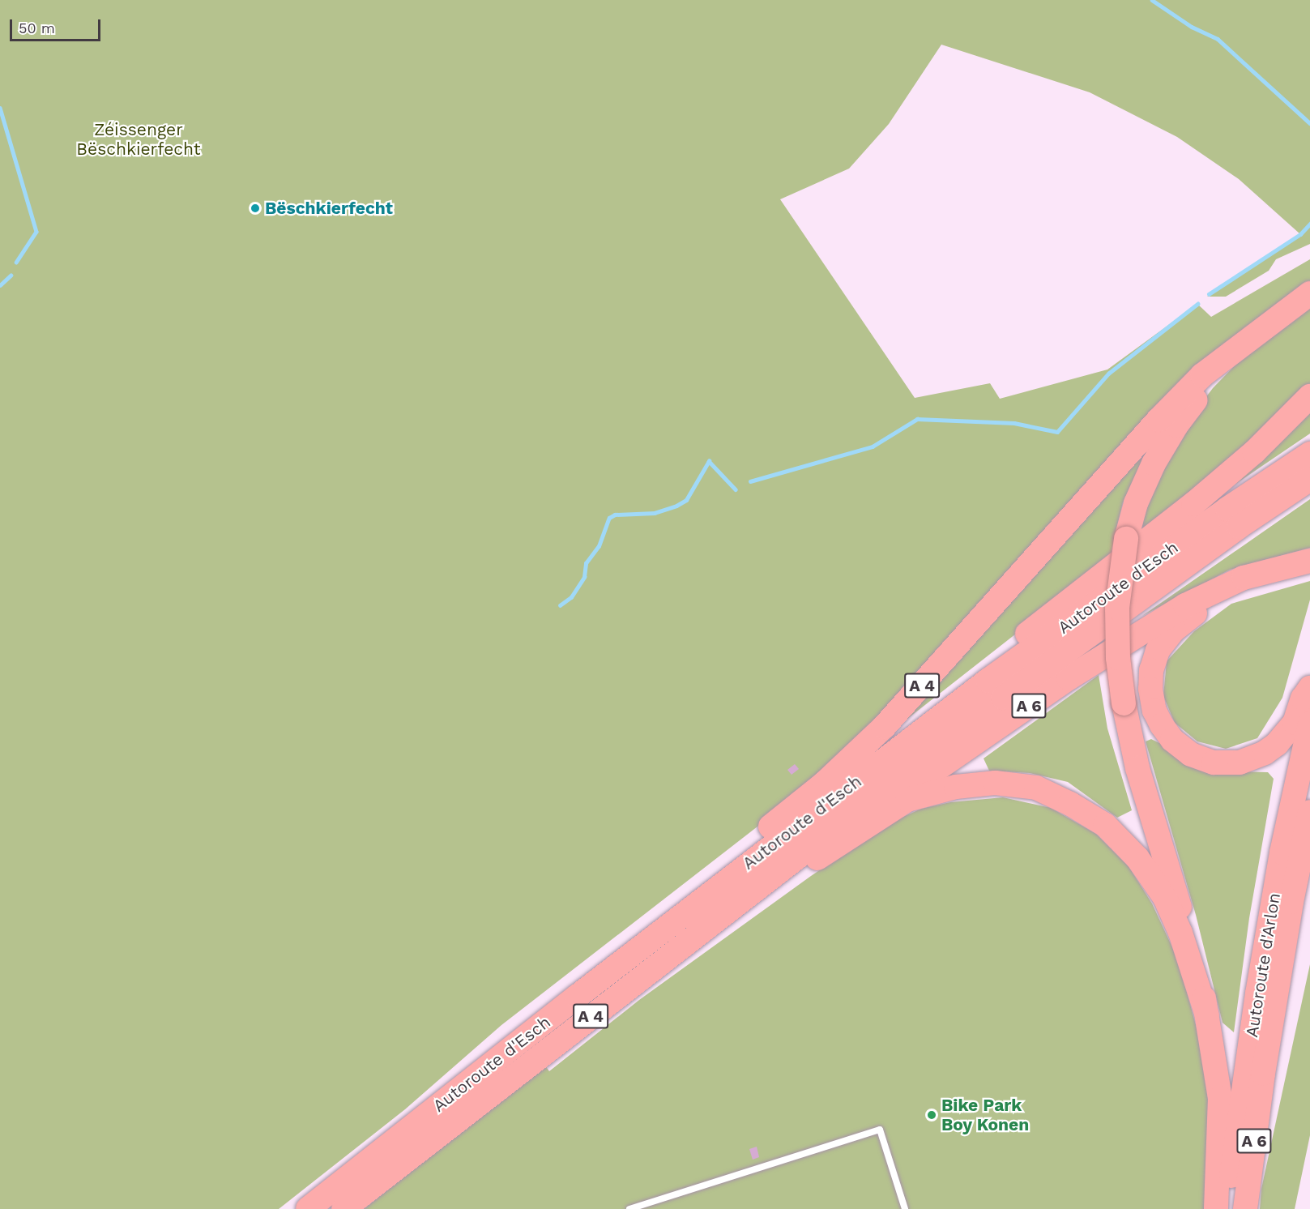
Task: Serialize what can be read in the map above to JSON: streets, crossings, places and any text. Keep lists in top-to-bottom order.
{
  "streets": {
    "highway": [
      "Autoroute d'Esch",
      "A 4",
      "A 6",
      "Autoroute d'Arlon"
    ]
  },
  "crossings": [
    ["Autoroute d'Esch", "A 4"],
    ["Autoroute d'Esch", "A 6"],
    ["A 4", "A 6"]
  ],
  "parks": ["Zéissenger Bëschkierfecht"],
  "places": ["Bëschkierfecht", "Bike Park Boy Konen"],
  "scale_bar": "50 m"
}
